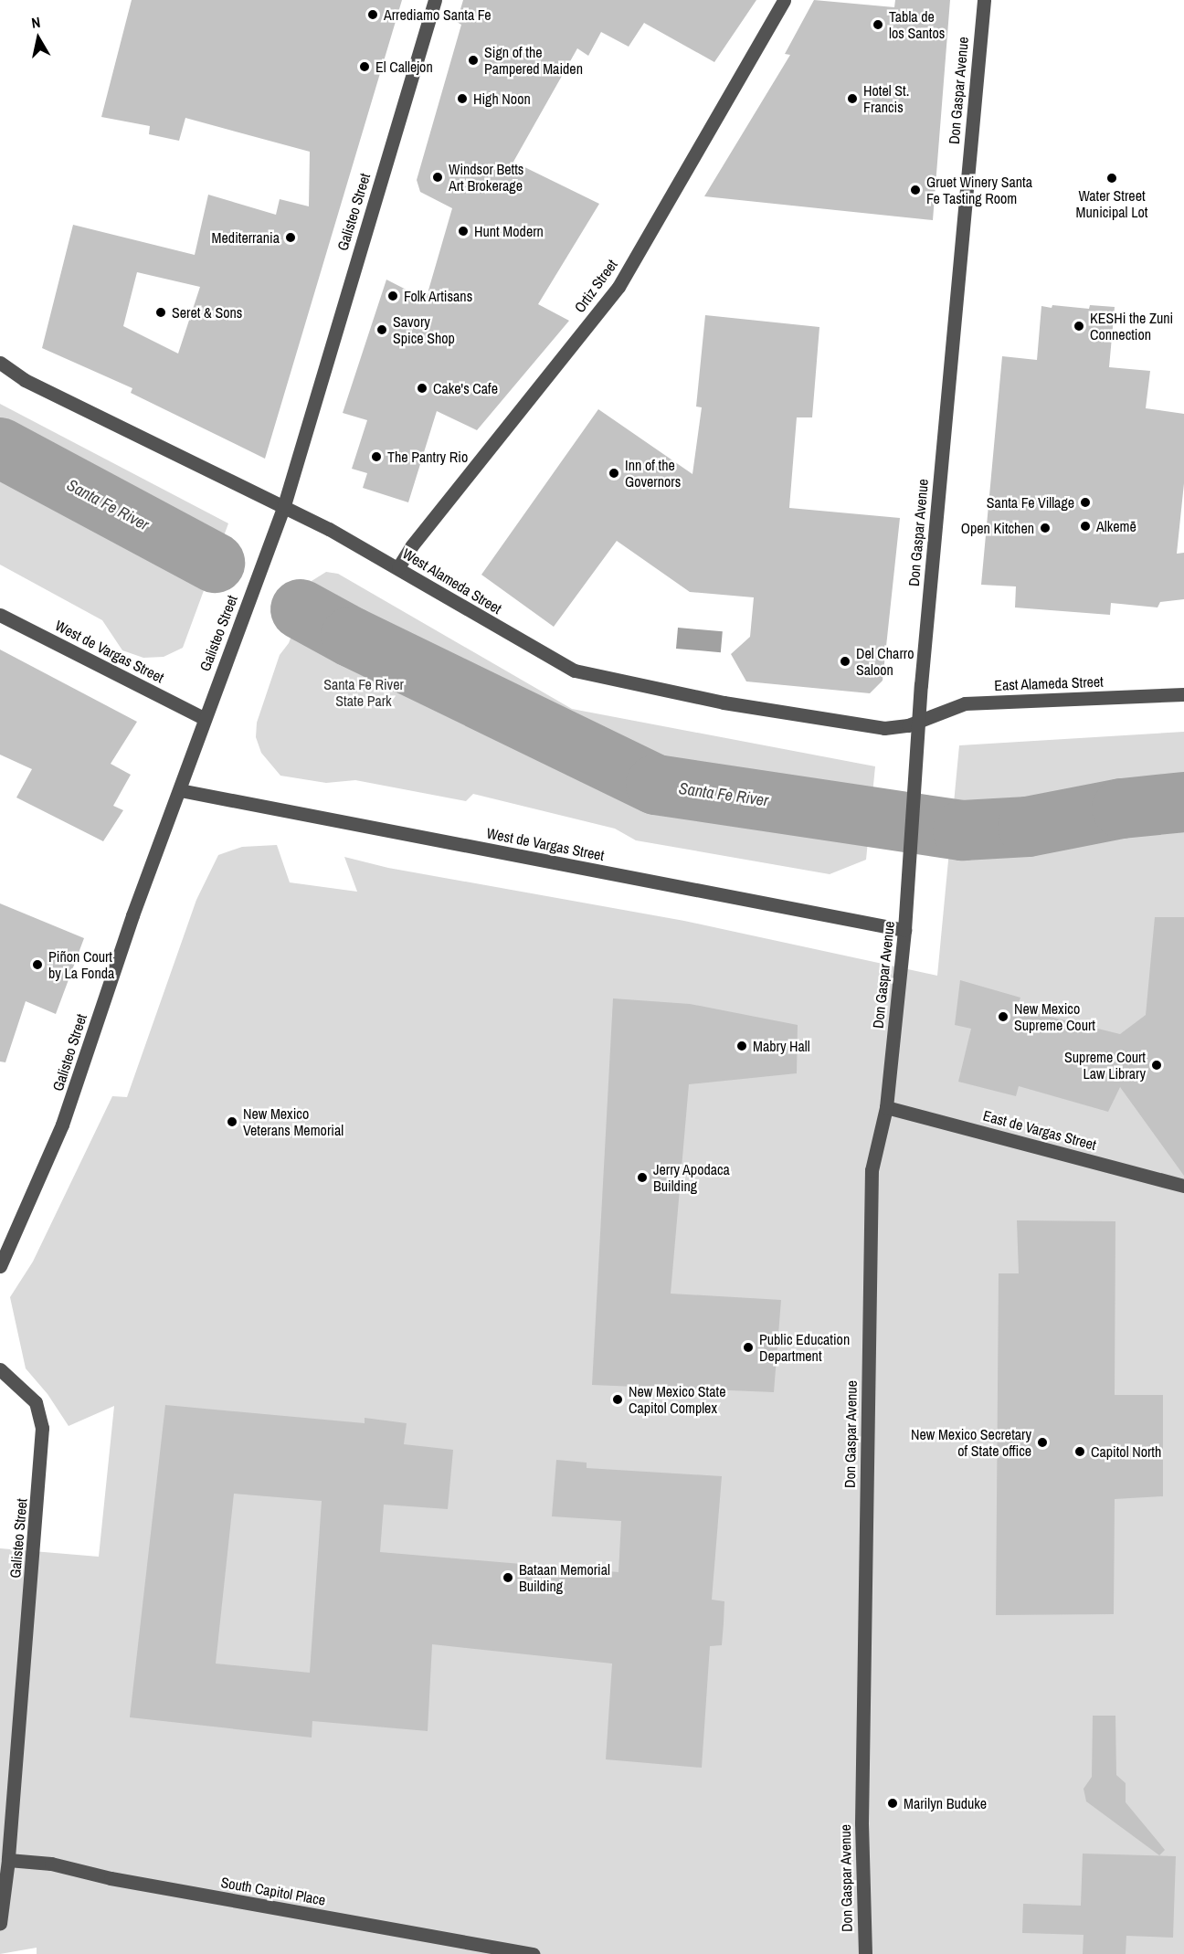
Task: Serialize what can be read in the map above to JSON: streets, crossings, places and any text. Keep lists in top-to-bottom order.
{
  "streets": {
    "street": [
      "Don Gaspar Avenue",
      "Galisteo Street",
      "Ortiz Street",
      "West Alameda Street",
      "West de Vargas Street",
      "East Alameda Street",
      "East de Vargas Street",
      "South Capitol Place"
    ]
  },
  "crossings": [
    ["Don Gaspar Avenue", "West Alameda Street"],
    ["Don Gaspar Avenue", "West de Vargas Street"],
    ["Don Gaspar Avenue", "East Alameda Street"],
    ["Don Gaspar Avenue", "East de Vargas Street"],
    ["Galisteo Street", "West Alameda Street"],
    ["Galisteo Street", "West de Vargas Street"],
    ["Galisteo Street", "South Capitol Place"],
    ["Ortiz Street", "West Alameda Street"],
    ["West Alameda Street", "East Alameda Street"]
  ],
  "water": ["Santa Fe River"],
  "parks": ["Santa Fe River State Park"],
  "places": [
    "Arrediamo Santa Fe",
    "Tabla de los Santos",
    "Sign of the Pampered Maiden",
    "El Callejon",
    "High Noon",
    "Hotel St. Francis",
    "Windsor Betts Art Brokerage",
    "Water Street Municipal Lot",
    "Gruet Winery Santa Fe Tasting Room",
    "Hunt Modern",
    "Mediterrania",
    "Folk Artisans",
    "Seret & Sons",
    "KESHi the Zuni Connection",
    "Savory Spice Shop",
    "Cake's Cafe",
    "The Pantry Rio",
    "Inn of the Governors",
    "Santa Fe Village",
    "Alkemē",
    "Open Kitchen",
    "Del Charro Saloon",
    "Piñon Court by La Fonda",
    "New Mexico Supreme Court",
    "Mabry Hall",
    "Supreme Court Law Library",
    "New Mexico Veterans Memorial",
    "Jerry Apodaca Building",
    "Public Education Department",
    "New Mexico State Capitol Complex",
    "New Mexico Secretary of State office",
    "Capitol North",
    "Bataan Memorial Building",
    "Marilyn Buduke"
  ],
  "north": "top"
}
